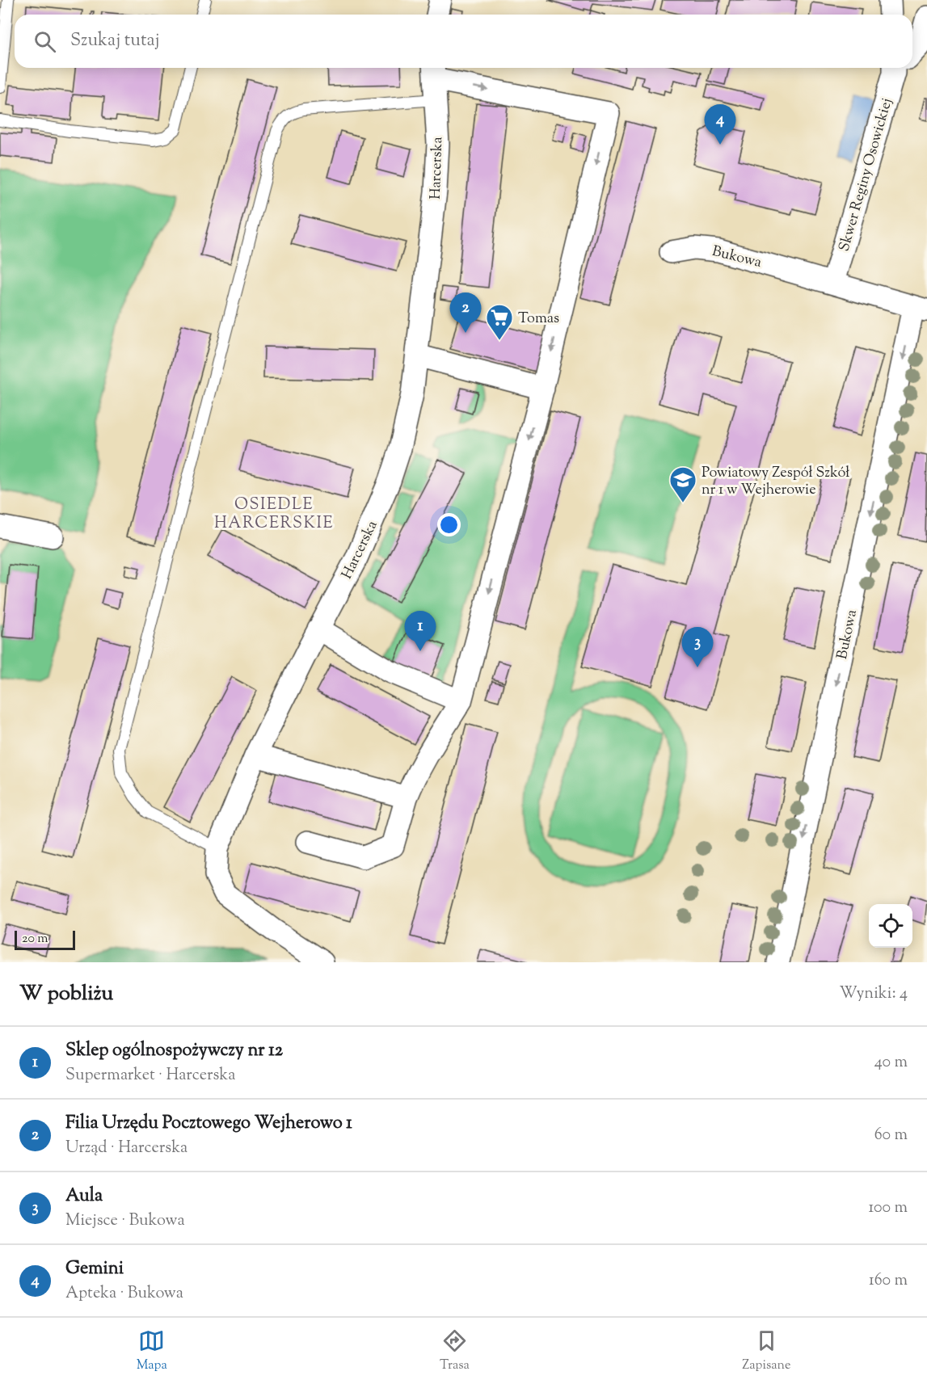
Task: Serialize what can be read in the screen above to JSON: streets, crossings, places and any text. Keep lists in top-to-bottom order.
{
  "streets": {
    "street": ["Harcerska", "Skwer Reginy Osowickiej", "Bukowa"]
  },
  "one_way": ["Bukowa"],
  "districts": ["OSIEDLE HARCERSKIE"],
  "places": {
    "supermarket": ["Tomas"],
    "school or university": ["Powiatowy Zespół Szkół nr 1 w Wejherowie"]
  },
  "scale_bar": "20 m",
  "page": {
    "search": "Szukaj tutaj",
    "pins": [
      "4",
      "2",
      "1",
      "3"
    ],
    "scale": "20 m",
    "heading": ["W pobliżu", "Wyniki: 4"],
    "list": [
      {
        "mark": "1",
        "name": "Sklep ogólnospożywczy nr 12",
        "note": "Supermarket · Harcerska",
        "value": "40 m"
      },
      {
        "mark": "2",
        "name": "Filia Urzędu Pocztowego Wejherowo 1",
        "note": "Urząd · Harcerska",
        "value": "60 m"
      },
      {
        "mark": "3",
        "name": "Aula",
        "note": "Miejsce · Bukowa",
        "value": "100 m"
      },
      {
        "mark": "4",
        "name": "Gemini",
        "note": "Apteka · Bukowa",
        "value": "160 m"
      }
    ],
    "nav": ["Mapa", "Trasa", "Zapisane"]
  }
}
